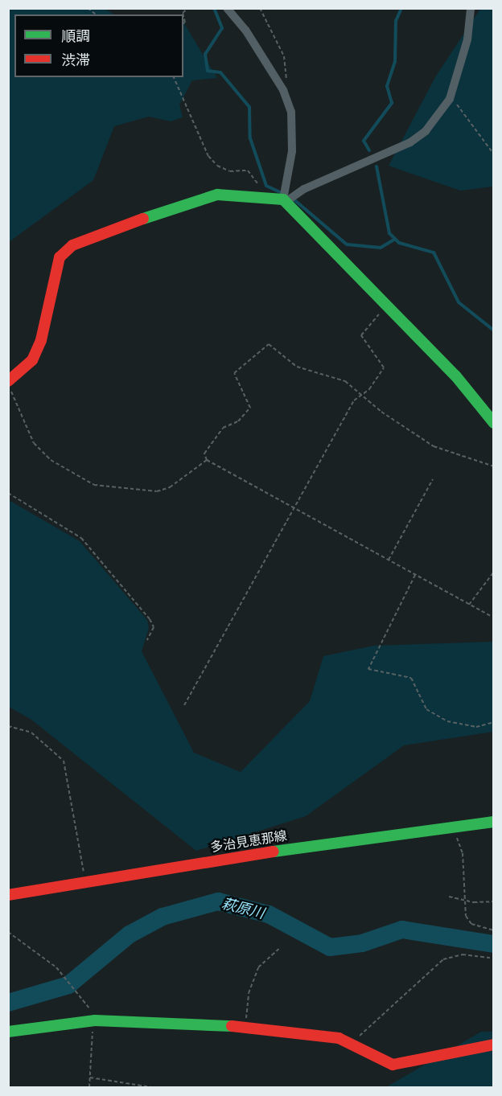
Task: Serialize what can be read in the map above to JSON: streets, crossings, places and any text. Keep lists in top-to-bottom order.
{
  "streets": {
    "street": ["多治見恵那線"]
  },
  "water": ["萩原川"],
  "legend": ["順調", "渋滞"]
}
